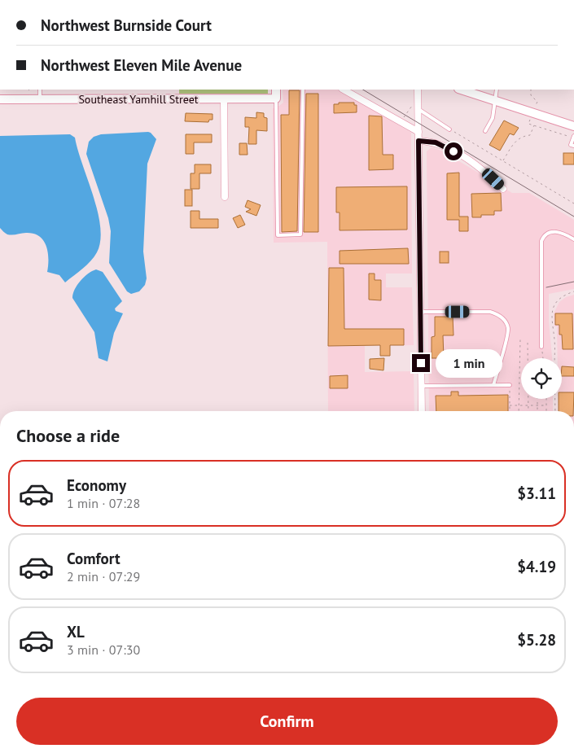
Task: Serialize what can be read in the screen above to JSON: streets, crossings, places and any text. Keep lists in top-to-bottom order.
{
  "streets": {
    "street": ["Southeast Yamhill Street"]
  },
  "page": {
    "banner": ["Northwest Burnside Court", "Northwest Eleven Mile Avenue"],
    "bubble": "1 min",
    "heading": "Choose a ride",
    "list": [
      {
        "name": "Economy",
        "note": "1 min · 07:28",
        "value": "$3.11"
      },
      {
        "name": "Comfort",
        "note": "2 min · 07:29",
        "value": "$4.19"
      },
      {
        "name": "XL",
        "note": "3 min · 07:30",
        "value": "$5.28"
      }
    ],
    "buttons": "Confirm"
  }
}
